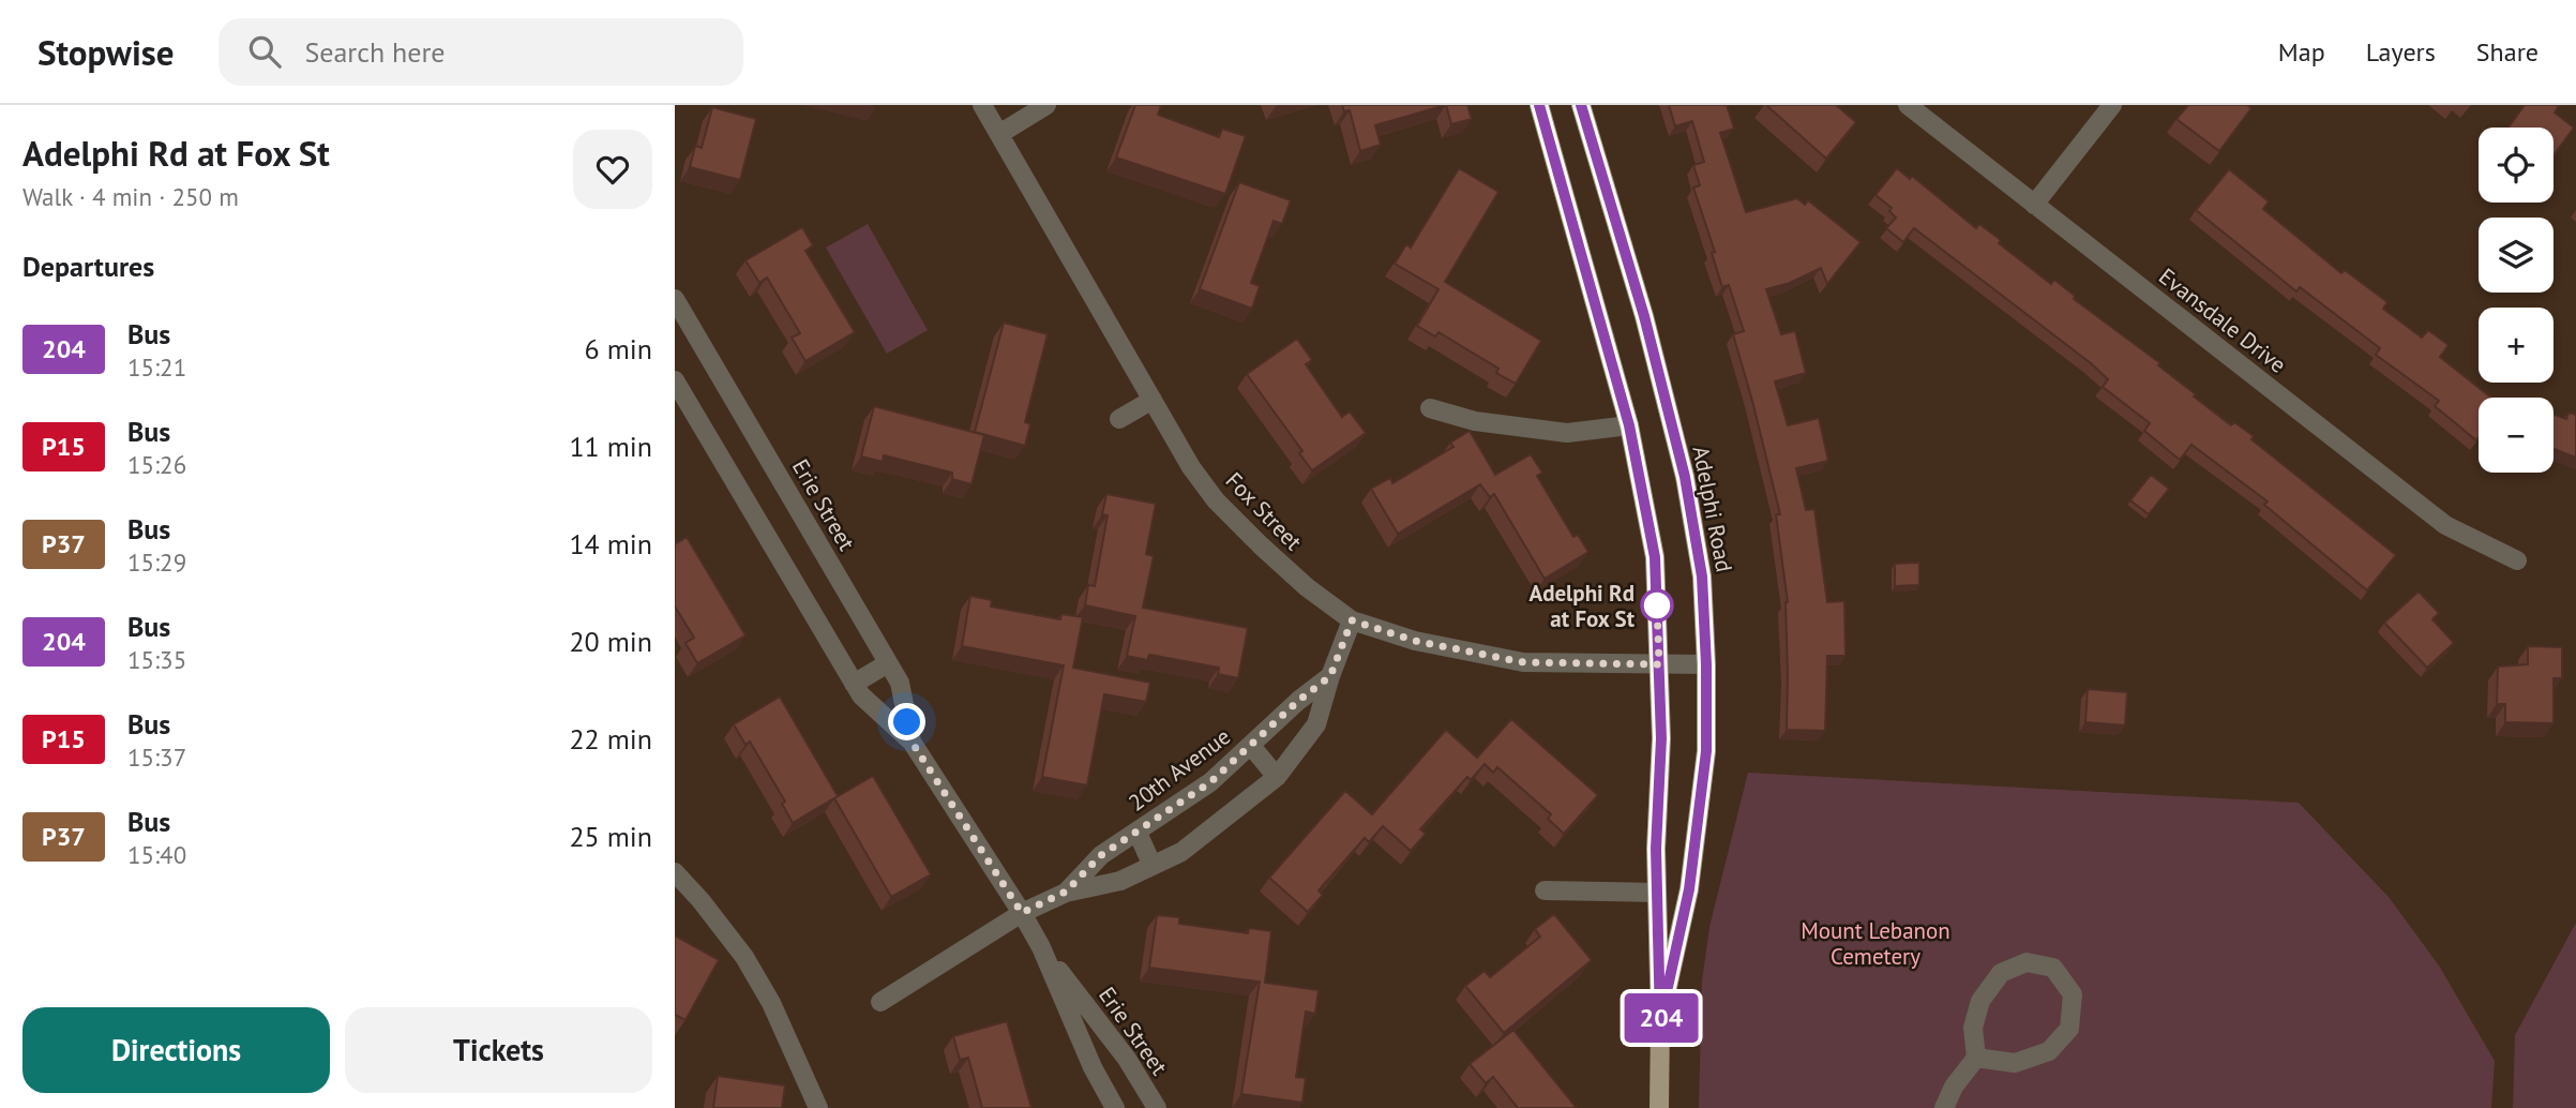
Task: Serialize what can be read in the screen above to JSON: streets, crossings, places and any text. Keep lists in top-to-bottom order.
{
  "streets": {
    "main road": ["Adelphi Road"],
    "street": [
      "Evansdale Drive",
      "Erie Street",
      "Fox Street",
      "20th Avenue"
    ]
  },
  "crossings": [
    ["Erie Street", "20th Avenue"],
    ["Adelphi Road", "Fox Street"],
    ["Fox Street", "20th Avenue"]
  ],
  "parks": ["Mount Lebanon Cemetery"],
  "places": ["Adelphi Rd at Fox St"],
  "lines": ["bus line 204"],
  "page": {
    "header": "Stopwise",
    "search": "Search here",
    "nav": ["Map", "Layers", "Share"],
    "heading": [
      ["Adelphi Rd at Fox St", "Walk · 4 min · 250 m"],
      "Departures"
    ],
    "on_map": "204",
    "map_buttons": ["+", "−"],
    "list": [
      {
        "mark": "204",
        "name": "Bus",
        "note": "15:21",
        "value": "6 min"
      },
      {
        "mark": "P15",
        "name": "Bus",
        "note": "15:26",
        "value": "11 min"
      },
      {
        "mark": "P37",
        "name": "Bus",
        "note": "15:29",
        "value": "14 min"
      },
      {
        "mark": "204",
        "name": "Bus",
        "note": "15:35",
        "value": "20 min"
      },
      {
        "mark": "P15",
        "name": "Bus",
        "note": "15:37",
        "value": "22 min"
      },
      {
        "mark": "P37",
        "name": "Bus",
        "note": "15:40",
        "value": "25 min"
      }
    ],
    "buttons": ["Directions", "Tickets"]
  }
}
